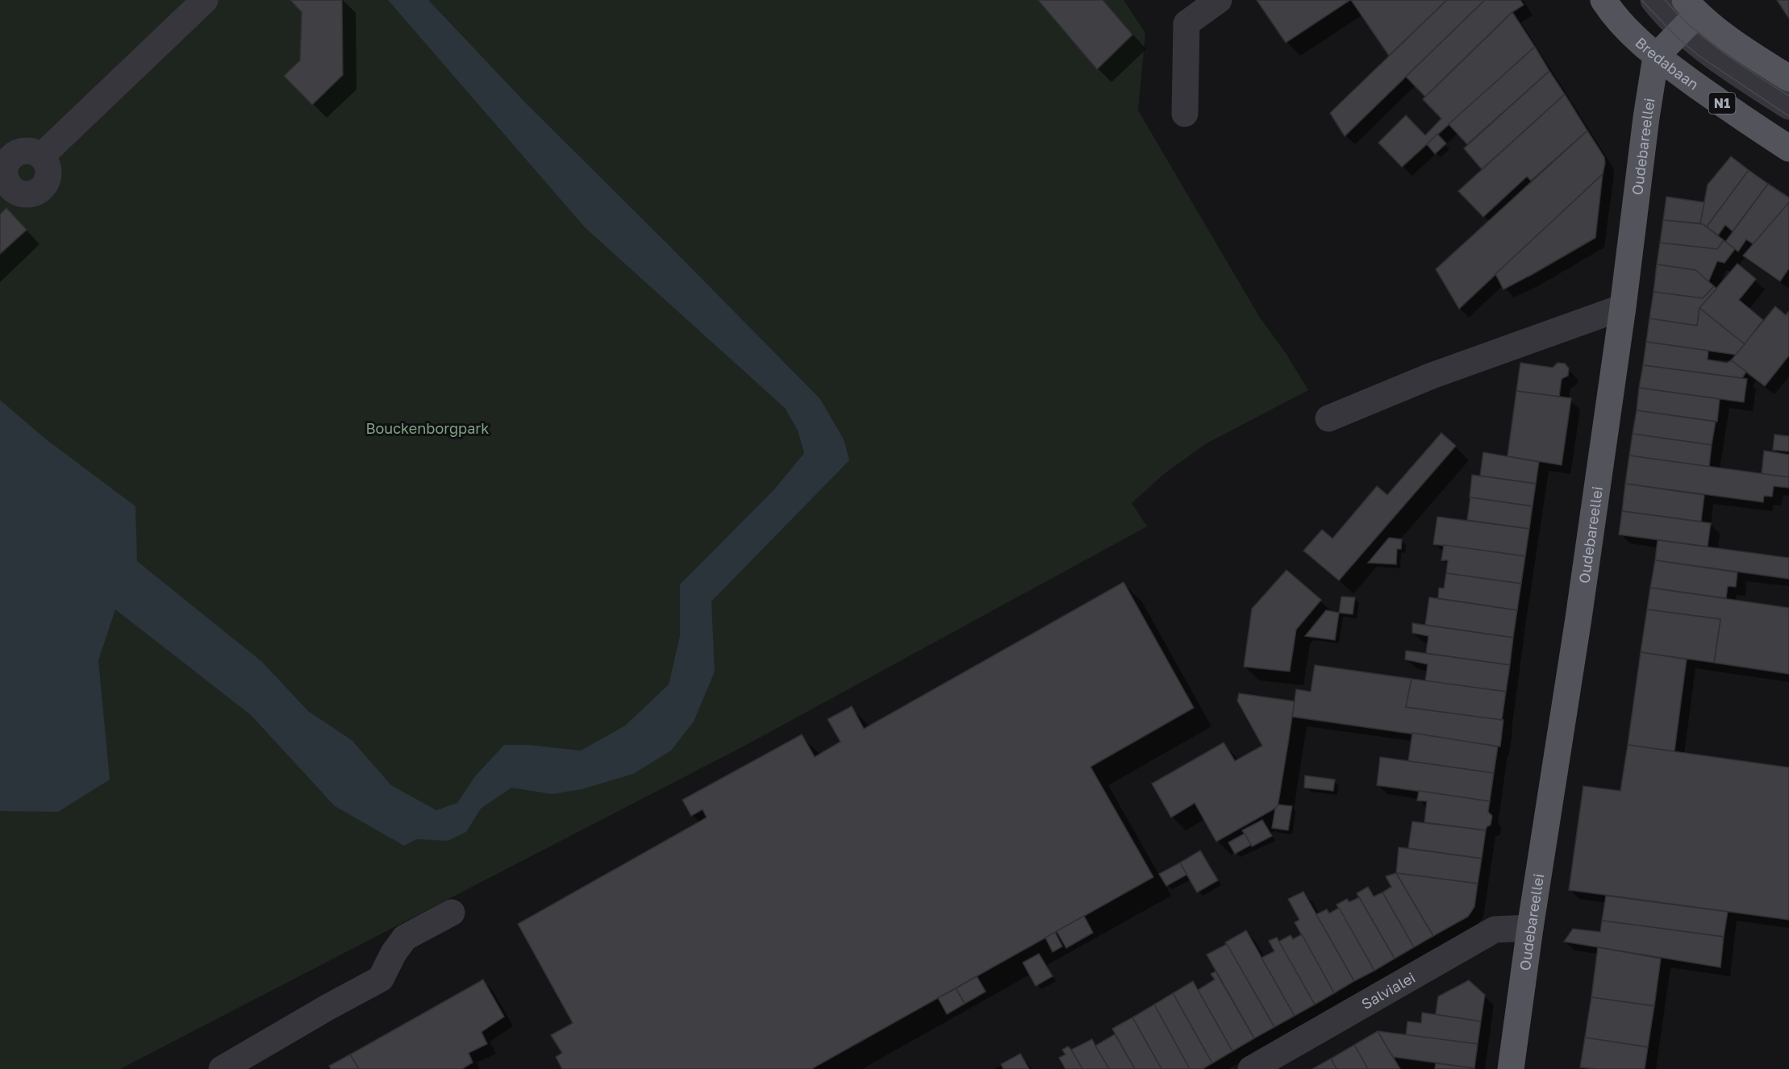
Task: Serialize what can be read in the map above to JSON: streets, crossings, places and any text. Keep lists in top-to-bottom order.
{
  "streets": {
    "main road": ["Bredabaan", "N1", "Oudebareellei"],
    "street": ["Salvialei"]
  },
  "crossings": [
    ["Bredabaan", "Oudebareellei"],
    ["Oudebareellei", "Salvialei"]
  ],
  "parks": ["Bouckenborgpark"]
}
